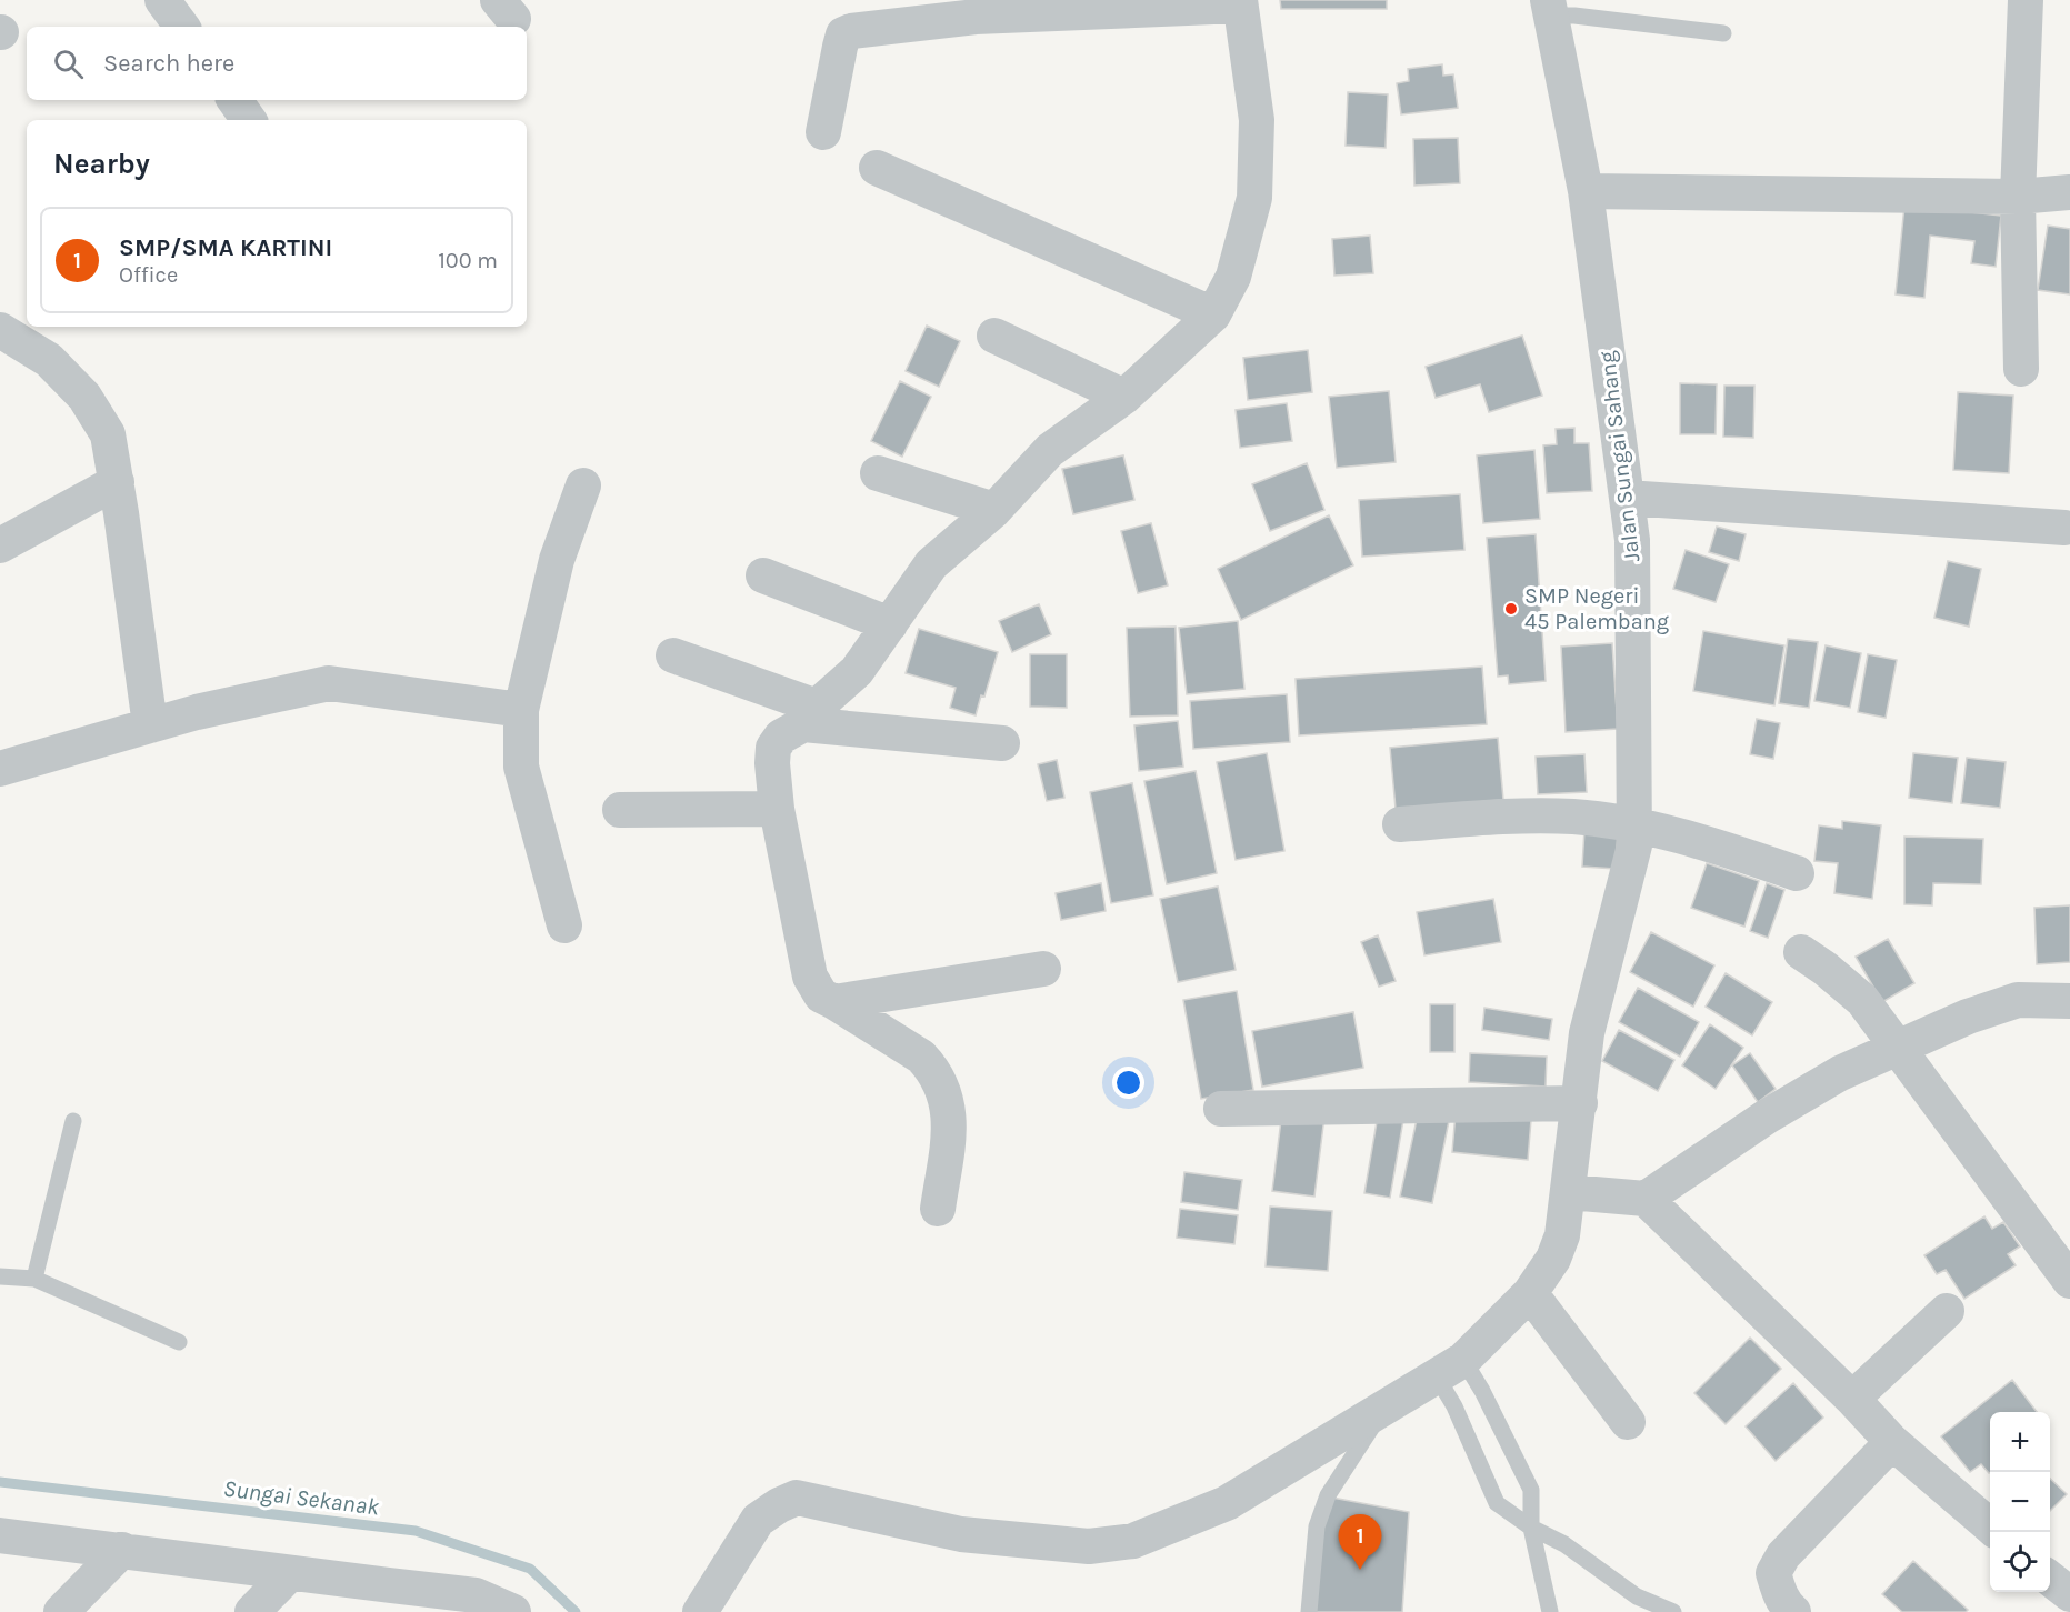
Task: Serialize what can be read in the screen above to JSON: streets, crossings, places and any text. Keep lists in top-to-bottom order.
{
  "streets": {
    "street": ["Jalan Sungai Sahang"]
  },
  "water": ["Sungai Sekanak"],
  "places": ["SMP Negeri 45 Palembang"],
  "page": {
    "search": "Search here",
    "heading": "Nearby",
    "list": [
      {
        "mark": "1",
        "name": "SMP/SMA KARTINI",
        "note": "Office",
        "value": "100 m"
      }
    ],
    "map_buttons": ["+", "−"],
    "pins": "1"
  }
}
